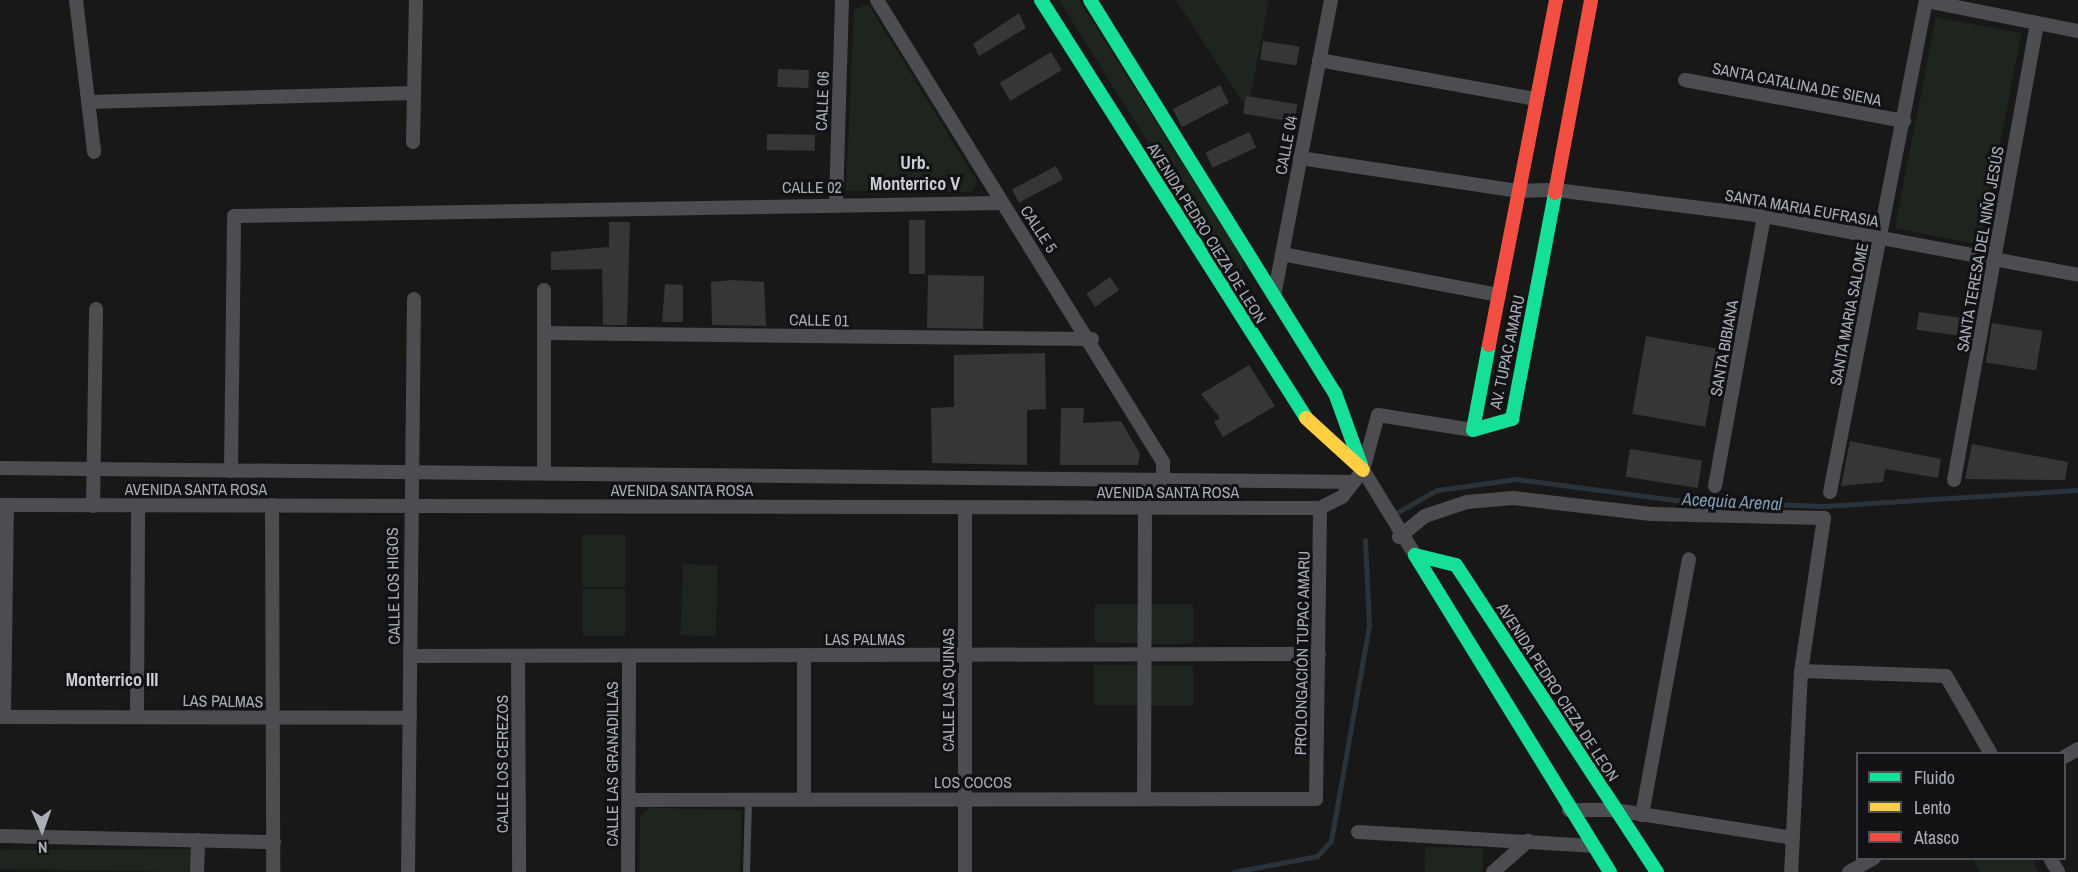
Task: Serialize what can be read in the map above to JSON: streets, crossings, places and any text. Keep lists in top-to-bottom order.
{
  "streets": {
    "street": [
      "SANTA CATALINA DE SIENA",
      "CALLE 06",
      "CALLE 04",
      "CALLE 02",
      "SANTA MARIA EUFRASIA",
      "CALLE 5",
      "AVENIDA PEDRO CIEZA DE LEON",
      "SANTA TERESA DEL NIÑO JESÚS",
      "SANTA MARIA SALOME",
      "CALLE 01",
      "SANTA BIBIANA",
      "AV. TUPAC AMARU",
      "AVENIDA SANTA ROSA",
      "CALLE LOS HIGOS",
      "LAS PALMAS",
      "PROLONGACIÓN TUPAC AMARU",
      "CALLE LAS QUINAS",
      "CALLE LOS CEREZOS",
      "CALLE LAS GRANADILLAS",
      "LOS COCOS"
    ]
  },
  "crossings": [
    ["SANTA CATALINA DE SIENA", "SANTA MARIA SALOME"],
    ["CALLE 06", "CALLE 02"],
    ["CALLE 04", "SANTA MARIA EUFRASIA"],
    ["CALLE 04", "AVENIDA PEDRO CIEZA DE LEON"],
    ["CALLE 02", "CALLE 5"],
    ["CALLE 02", "AVENIDA SANTA ROSA"],
    ["SANTA MARIA EUFRASIA", "SANTA TERESA DEL NIÑO JESÚS"],
    ["SANTA MARIA EUFRASIA", "SANTA MARIA SALOME"],
    ["SANTA MARIA EUFRASIA", "SANTA BIBIANA"],
    ["SANTA MARIA EUFRASIA", "AV. TUPAC AMARU"],
    ["CALLE 5", "CALLE 01"],
    ["CALLE 5", "AVENIDA SANTA ROSA"],
    ["AVENIDA PEDRO CIEZA DE LEON", "AVENIDA SANTA ROSA"],
    ["AVENIDA SANTA ROSA", "CALLE LOS HIGOS"],
    ["AVENIDA SANTA ROSA", "PROLONGACIÓN TUPAC AMARU"],
    ["AVENIDA SANTA ROSA", "CALLE LAS QUINAS"],
    ["CALLE LOS HIGOS", "LAS PALMAS"],
    ["LAS PALMAS", "PROLONGACIÓN TUPAC AMARU"],
    ["LAS PALMAS", "CALLE LAS QUINAS"],
    ["LAS PALMAS", "CALLE LOS CEREZOS"],
    ["LAS PALMAS", "CALLE LAS GRANADILLAS"],
    ["PROLONGACIÓN TUPAC AMARU", "LOS COCOS"],
    ["CALLE LAS QUINAS", "LOS COCOS"],
    ["CALLE LAS GRANADILLAS", "LOS COCOS"]
  ],
  "districts": ["Urb. Monterrico V", "Monterrico III"],
  "water": ["Acequia Arenal"],
  "legend": ["Fluido", "Lento", "Atasco"],
  "north": "bottom"
}
